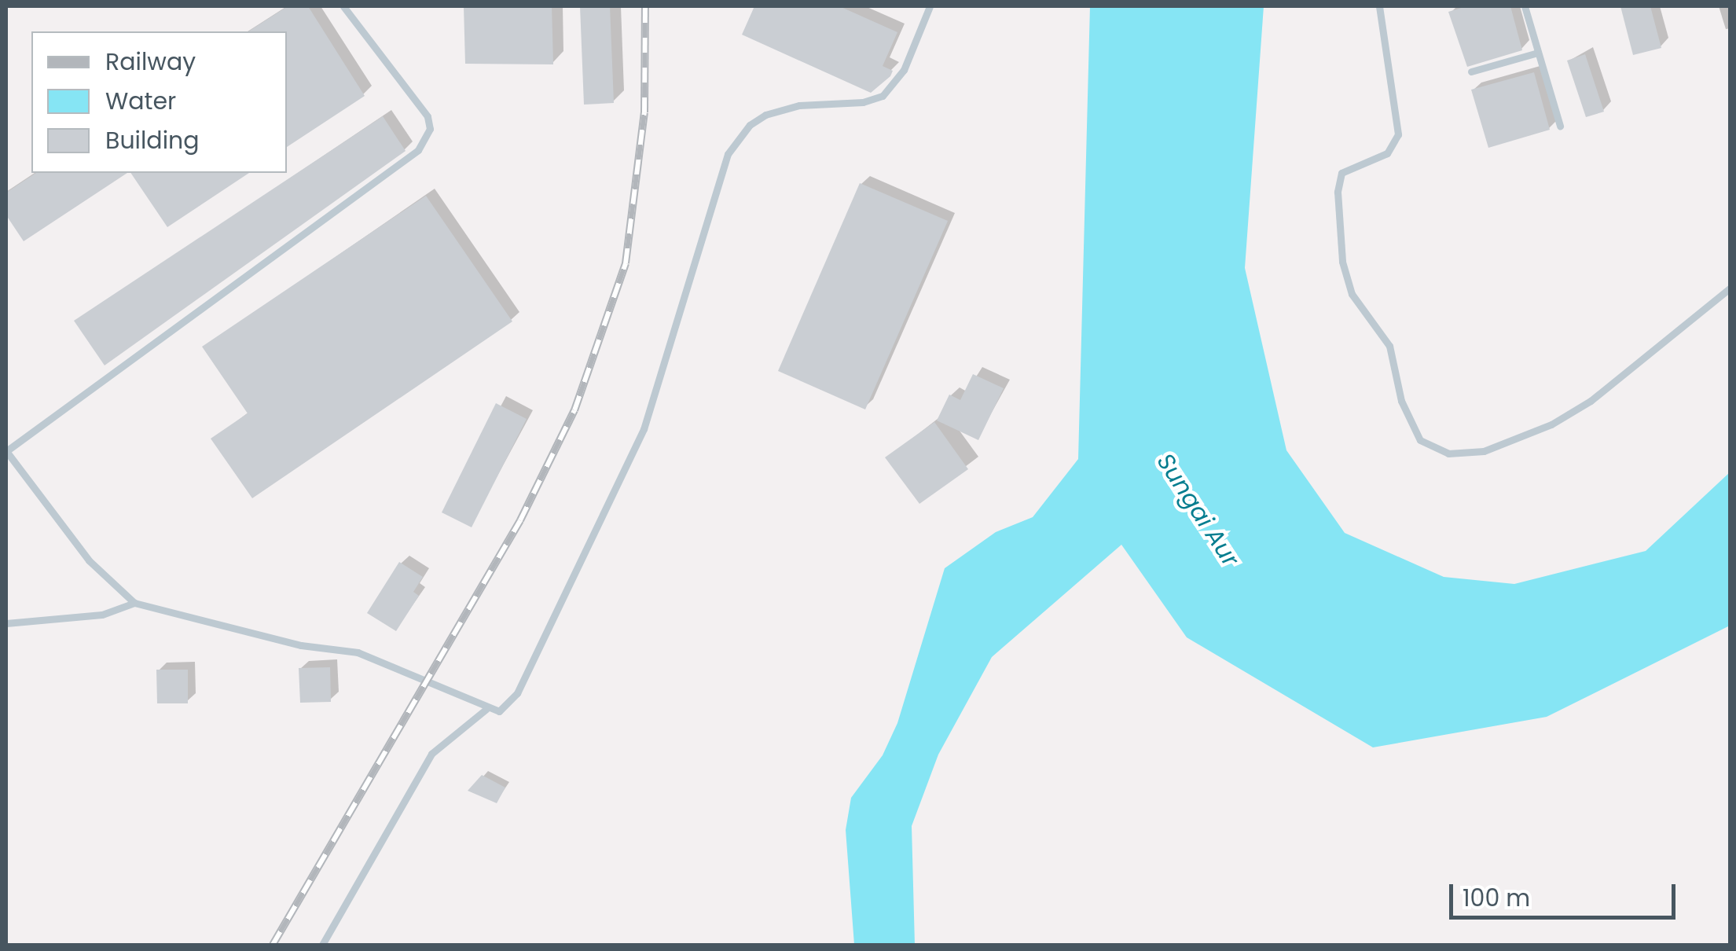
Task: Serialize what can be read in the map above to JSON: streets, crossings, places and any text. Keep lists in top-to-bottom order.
{
  "water": ["Sungai Aur"],
  "legend": ["Railway", "Water", "Building"],
  "scale_bar": "100 m"
}
